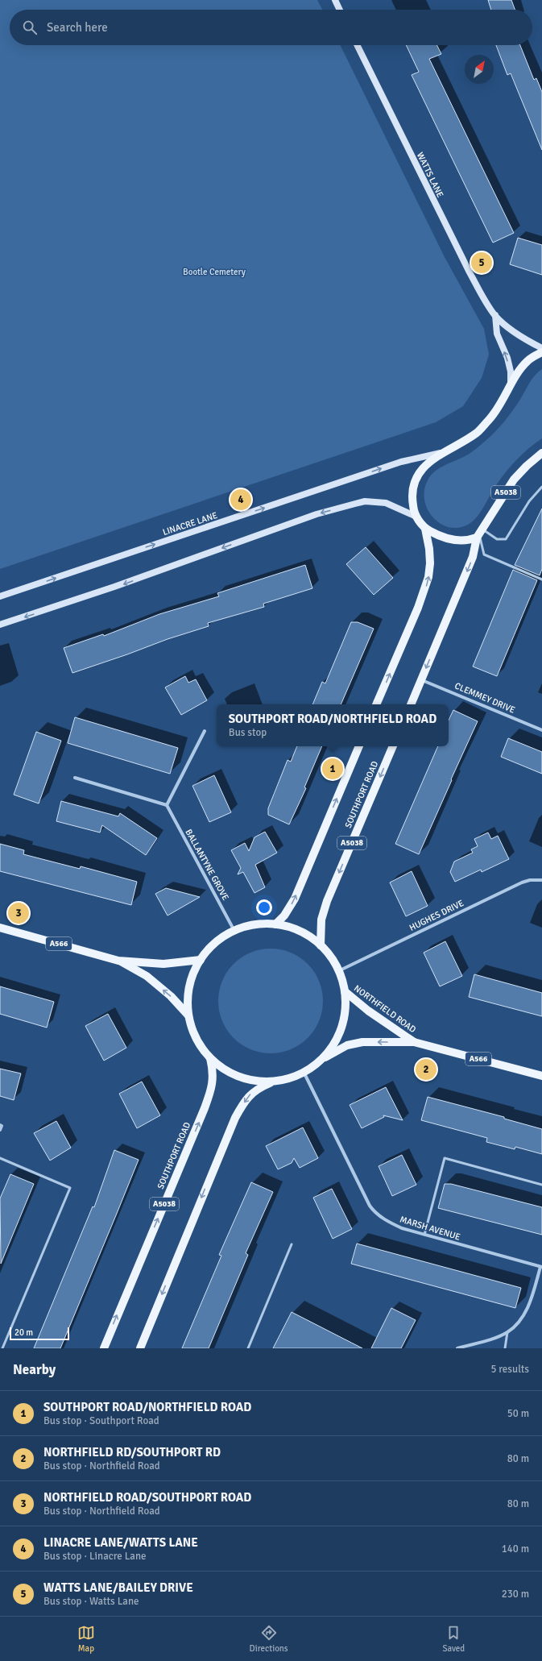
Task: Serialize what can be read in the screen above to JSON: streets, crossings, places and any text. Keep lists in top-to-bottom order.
{
  "streets": {
    "main road": [
      "A5038",
      "SOUTHPORT ROAD",
      "A566",
      "NORTHFIELD ROAD"
    ],
    "street": [
      "WATTS LANE",
      "LINACRE LANE",
      "CLEMMEY DRIVE",
      "BALLANTYNE GROVE",
      "HUGHES DRIVE",
      "MARSH AVENUE"
    ]
  },
  "crossings": [
    ["A5038", "CLEMMEY DRIVE"]
  ],
  "parks": ["Bootle Cemetery"],
  "scale_bar": "20 m",
  "north": "top right",
  "page": {
    "search": "Search here",
    "pins": [
      "5",
      "4",
      "1",
      "3",
      "2"
    ],
    "popup": ["SOUTHPORT ROAD/NORTHFIELD ROAD", "Bus stop"],
    "scale": "20 m",
    "heading": ["Nearby", "5 results"],
    "list": [
      {
        "mark": "1",
        "name": "SOUTHPORT ROAD/NORTHFIELD ROAD",
        "note": "Bus stop · Southport Road",
        "value": "50 m"
      },
      {
        "mark": "2",
        "name": "NORTHFIELD RD/SOUTHPORT RD",
        "note": "Bus stop · Northfield Road",
        "value": "80 m"
      },
      {
        "mark": "3",
        "name": "NORTHFIELD ROAD/SOUTHPORT ROAD",
        "note": "Bus stop · Northfield Road",
        "value": "80 m"
      },
      {
        "mark": "4",
        "name": "LINACRE LANE/WATTS LANE",
        "note": "Bus stop · Linacre Lane",
        "value": "140 m"
      },
      {
        "mark": "5",
        "name": "WATTS LANE/BAILEY DRIVE",
        "note": "Bus stop · Watts Lane",
        "value": "230 m"
      }
    ],
    "nav": ["Map", "Directions", "Saved"]
  }
}
